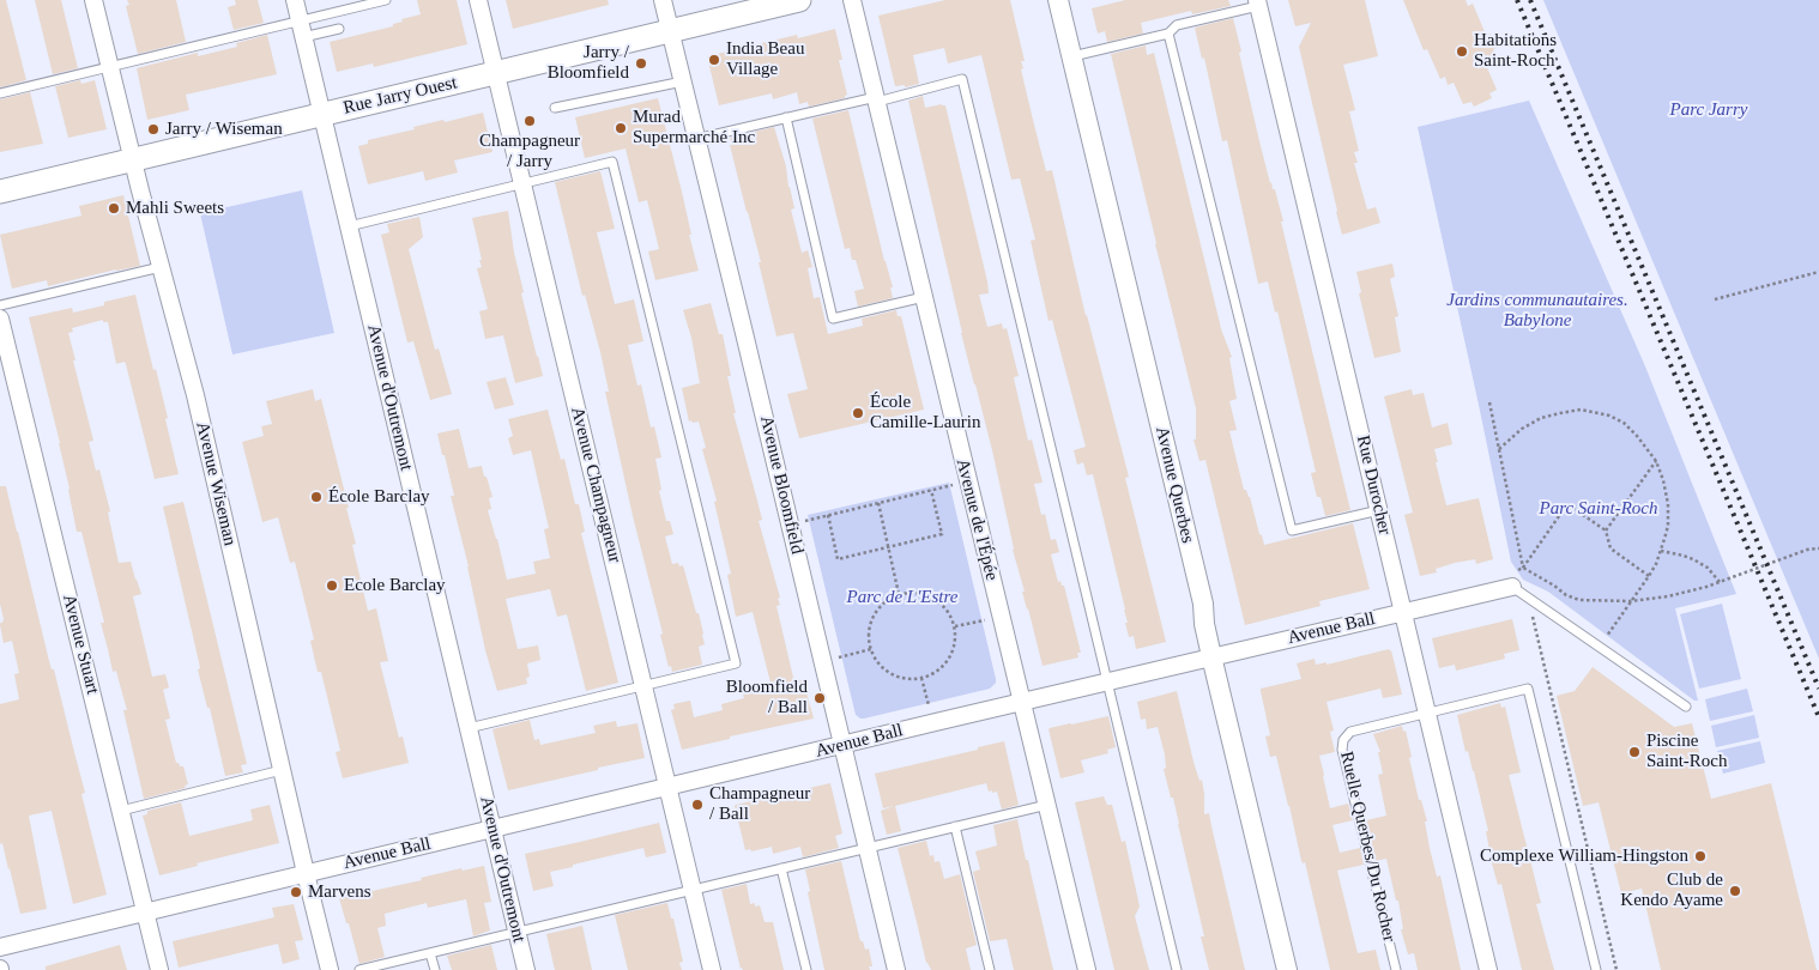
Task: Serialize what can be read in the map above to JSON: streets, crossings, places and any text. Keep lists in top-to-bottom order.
{
  "streets": {
    "main road": ["Rue Jarry Ouest"],
    "street": [
      "Avenue d'Outremont",
      "Avenue Wiseman",
      "Avenue Champagneur",
      "Avenue Bloomfield",
      "Avenue Querbes",
      "Rue Durocher",
      "Avenue de l'Épée",
      "Avenue Ball",
      "Avenue Stuart"
    ],
    "lane": ["Ruelle Querbes/Du Rocher"]
  },
  "crossings": [
    ["Rue Jarry Ouest", "Avenue d'Outremont"],
    ["Rue Jarry Ouest", "Avenue Wiseman"],
    ["Rue Jarry Ouest", "Avenue Champagneur"],
    ["Rue Jarry Ouest", "Avenue Bloomfield"],
    ["Avenue d'Outremont", "Avenue Ball"],
    ["Avenue Wiseman", "Avenue Ball"],
    ["Avenue Champagneur", "Avenue Ball"],
    ["Avenue Bloomfield", "Avenue Ball"],
    ["Avenue Querbes", "Avenue Ball"],
    ["Rue Durocher", "Avenue Ball"],
    ["Rue Durocher", "Ruelle Querbes/Du Rocher"],
    ["Avenue de l'Épée", "Avenue Ball"],
    ["Avenue Ball", "Avenue Stuart"]
  ],
  "parks": [
    "Parc Jarry",
    "Jardins communautaires. Babylone",
    "Parc Saint-Roch",
    "Parc de L'Estre"
  ],
  "places": [
    "Habitations Saint-Roch",
    "India Beau Village",
    "Jarry / Bloomfield",
    "Champagneur / Jarry",
    "Murad Supermarché Inc",
    "Jarry / Wiseman",
    "Mahli Sweets",
    "École Camille-Laurin",
    "École Barclay",
    "Ecole Barclay",
    "Bloomfield / Ball",
    "Piscine Saint-Roch",
    "Champagneur / Ball",
    "Complexe William-Hingston",
    "Club de Kendo Ayame",
    "Marvens"
  ]
}
